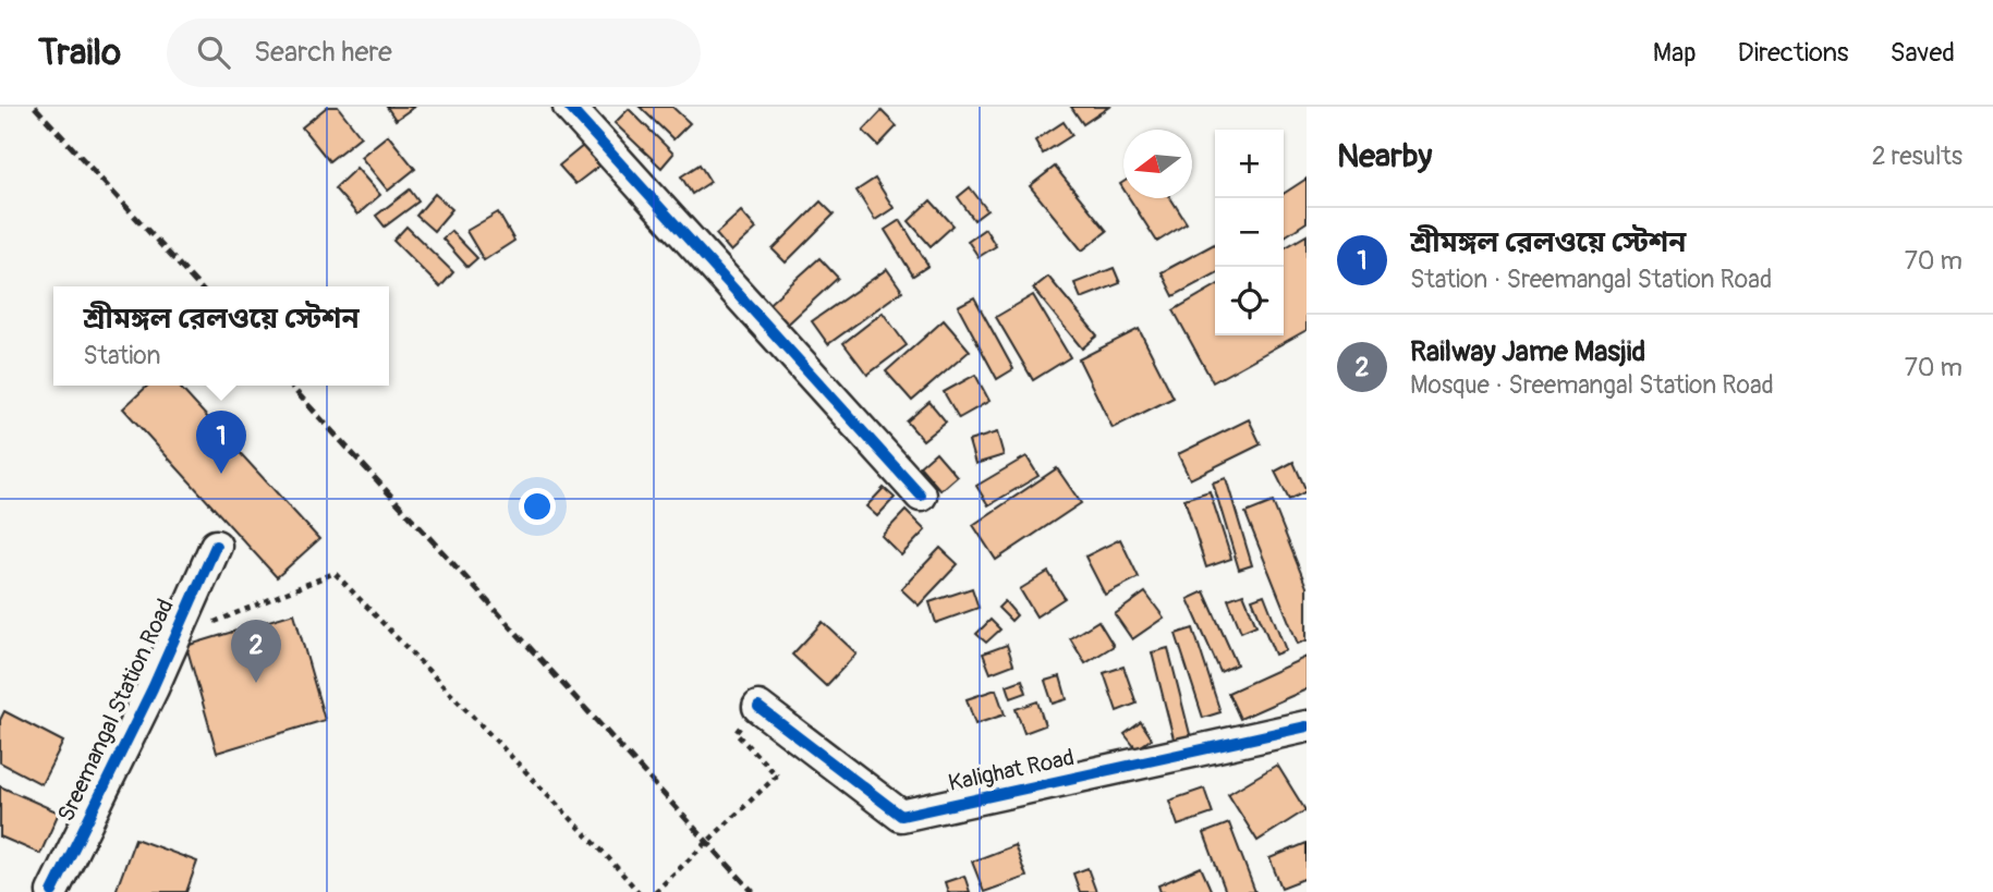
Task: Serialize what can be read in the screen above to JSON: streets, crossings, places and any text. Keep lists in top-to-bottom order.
{
  "streets": {
    "street": ["Sreemangal Station Road", "Kalighat Road"]
  },
  "north": "left",
  "page": {
    "header": "Trailo",
    "search": "Search here",
    "nav": ["Map", "Directions", "Saved"],
    "heading": ["Nearby", "2 results"],
    "map_buttons": ["+", "−"],
    "list": [
      {
        "mark": "1",
        "name": "শ্রীমঙ্গল রেলওয়ে স্টেশন",
        "note": "Station · Sreemangal Station Road",
        "value": "70 m"
      },
      {
        "mark": "2",
        "name": "Railway Jame Masjid",
        "note": "Mosque · Sreemangal Station Road",
        "value": "70 m"
      }
    ],
    "popup": ["শ্রীমঙ্গল রেলওয়ে স্টেশন", "Station"],
    "pins": ["1", "2"]
  }
}
